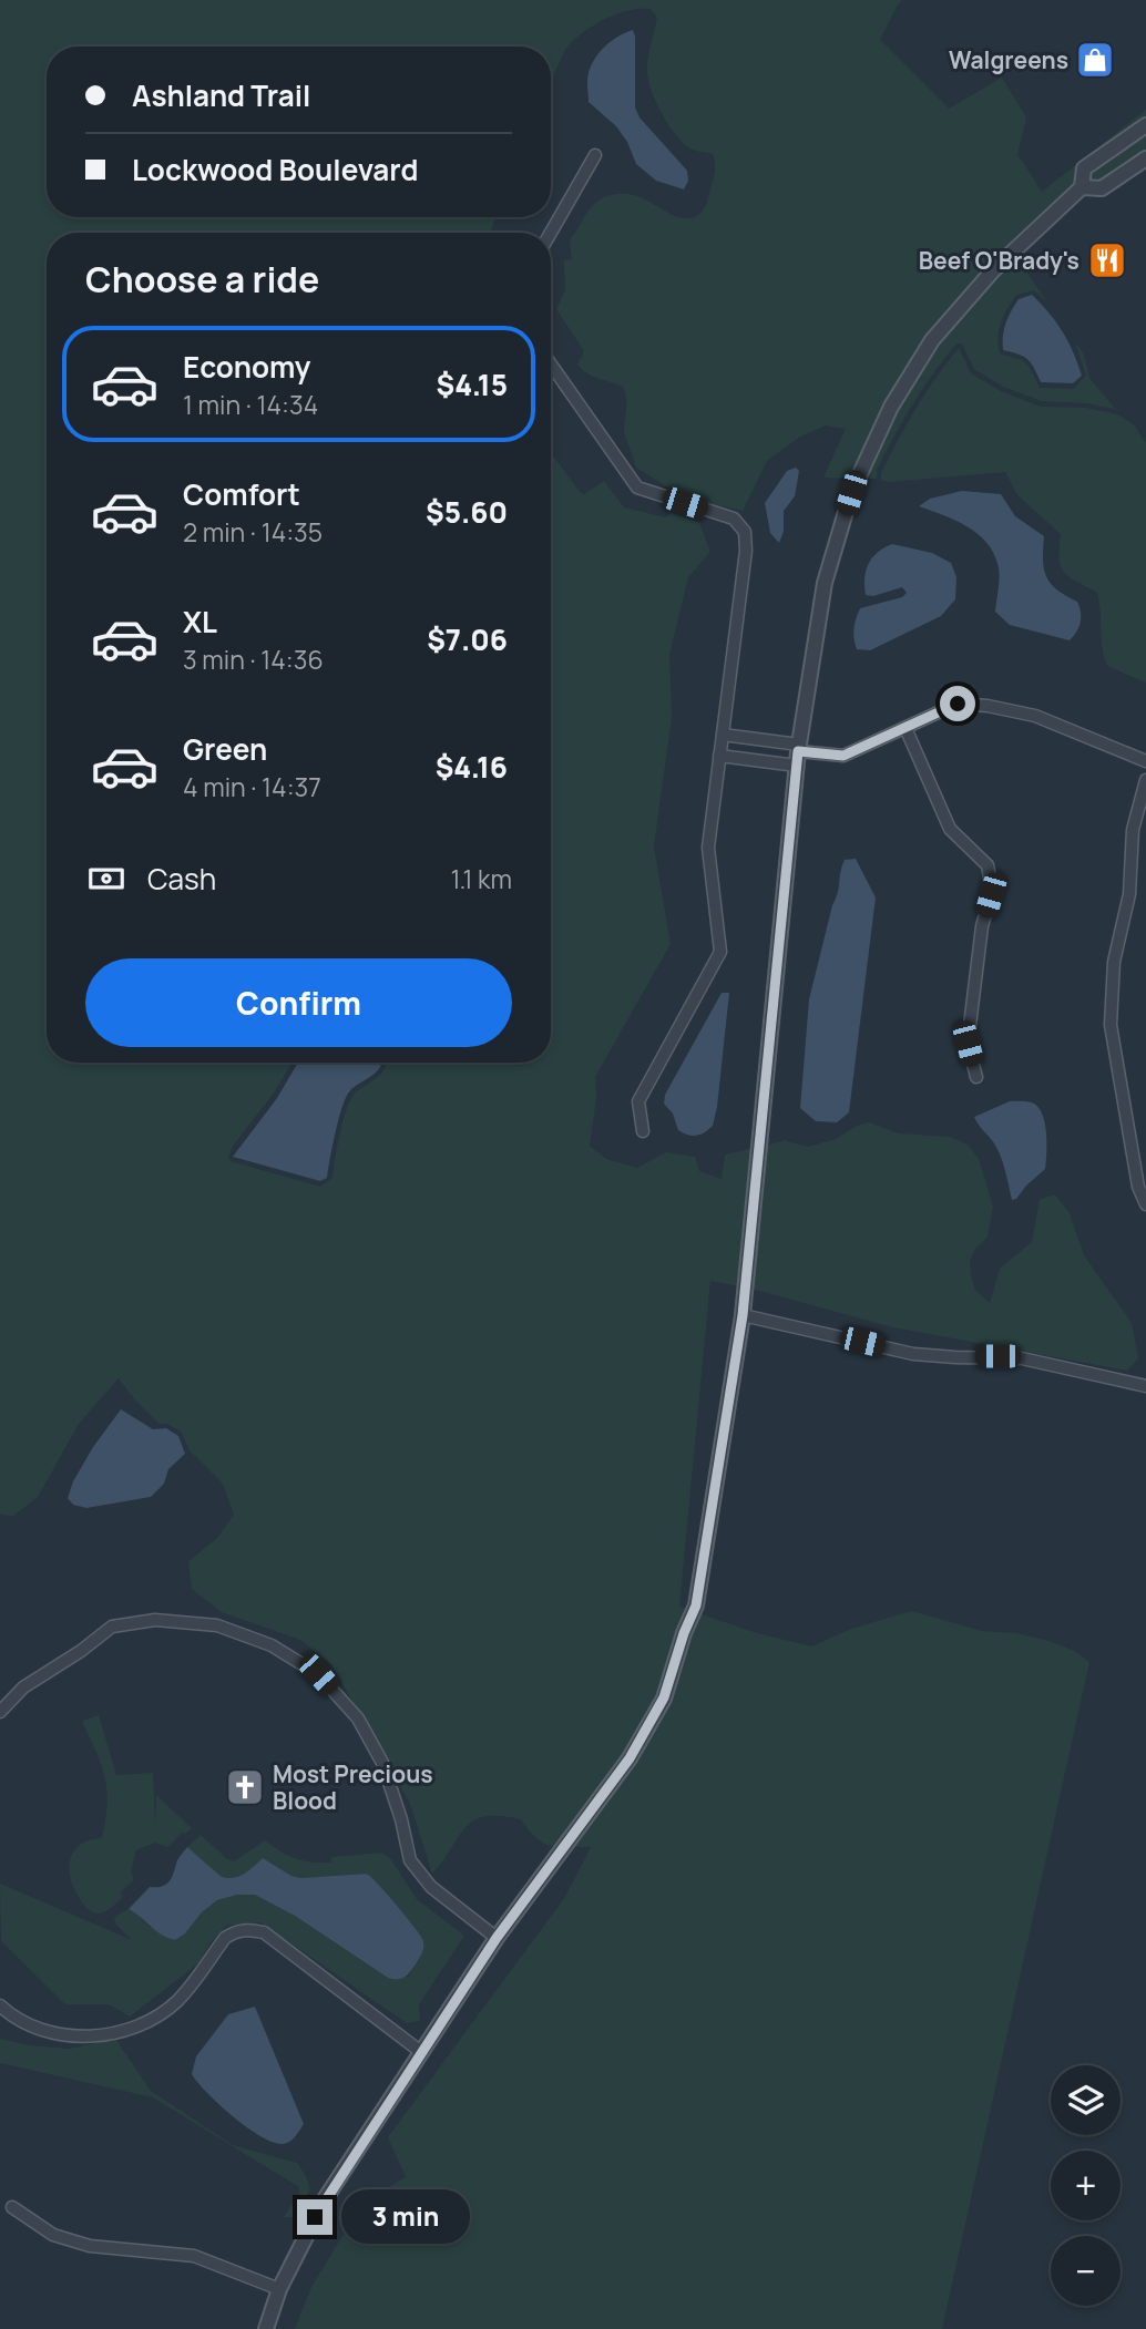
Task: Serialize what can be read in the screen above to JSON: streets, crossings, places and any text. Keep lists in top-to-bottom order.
{
  "places": {
    "shop": ["Walgreens"],
    "restaurant": ["Beef O'Brady's"],
    "church": ["Most Precious Blood"]
  },
  "page": {
    "banner": ["Ashland Trail", "Lockwood Boulevard"],
    "heading": "Choose a ride",
    "list": [
      {
        "name": "Economy",
        "note": "1 min · 14:34",
        "value": "$4.15"
      },
      {
        "name": "Comfort",
        "note": "2 min · 14:35",
        "value": "$5.60"
      },
      {
        "name": "XL",
        "note": "3 min · 14:36",
        "value": "$7.06"
      },
      {
        "name": "Green",
        "note": "4 min · 14:37",
        "value": "$4.16"
      }
    ],
    "pay": ["Cash", "1.1 km"],
    "buttons": "Confirm",
    "map_buttons": ["+", "−"],
    "bubble": "3 min"
  }
}
